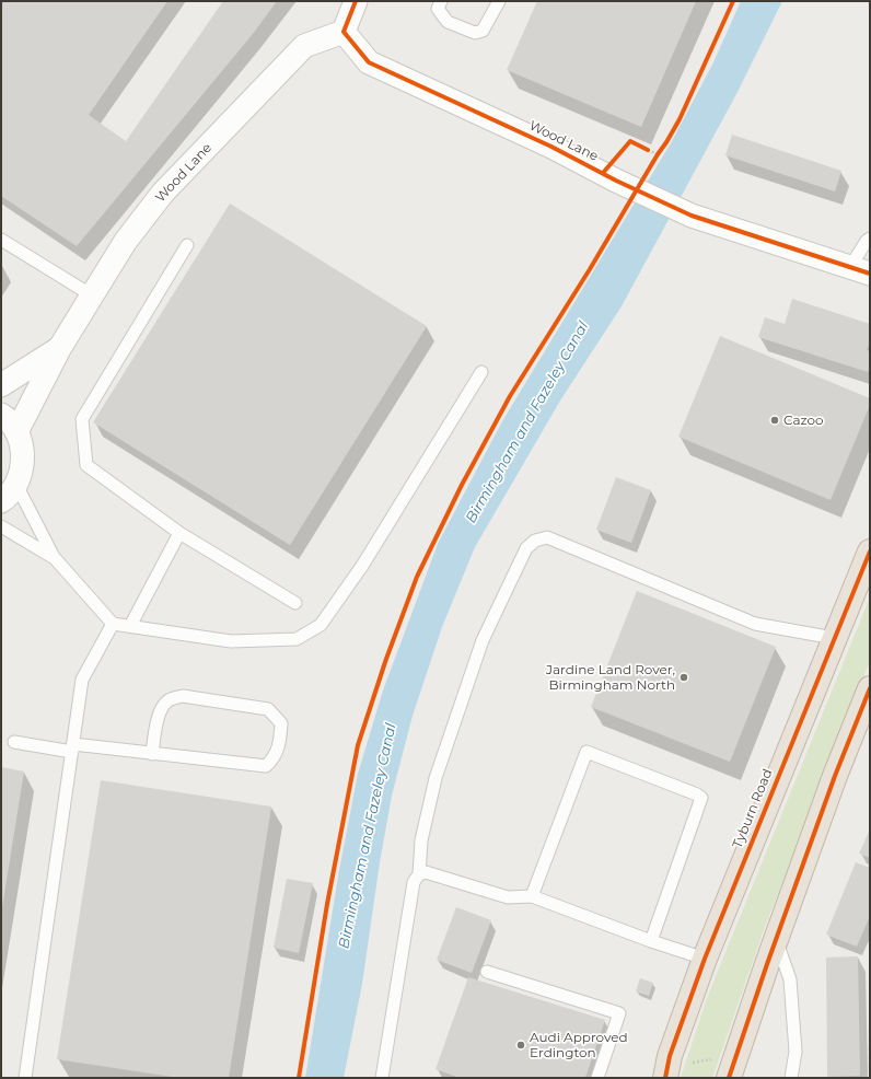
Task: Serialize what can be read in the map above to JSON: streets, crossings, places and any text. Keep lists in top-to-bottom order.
{
  "streets": {
    "highway": ["Tyburn Road"],
    "street": ["Wood Lane"]
  },
  "water": ["Birmingham and Fazeley Canal"],
  "places": ["Cazoo", "Jardine Land Rover, Birmingham North", "Audi Approved Erdington"]
}
